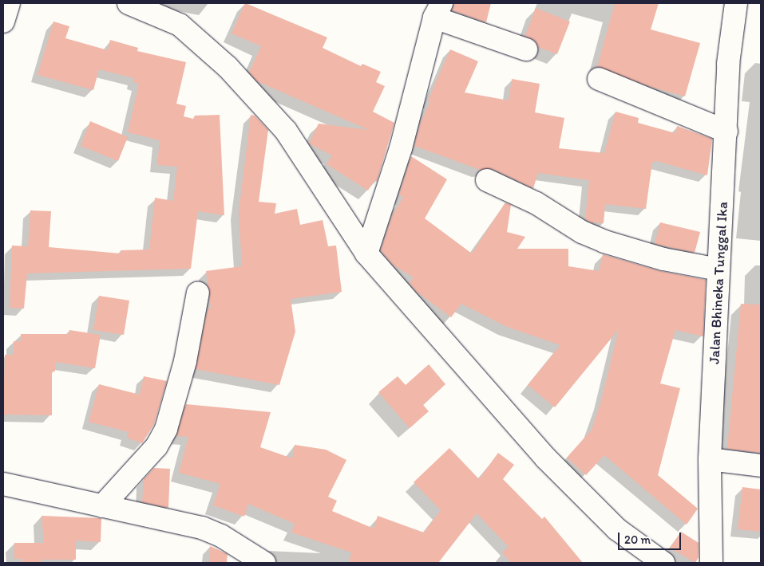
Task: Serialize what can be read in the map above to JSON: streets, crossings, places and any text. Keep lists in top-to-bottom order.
{
  "streets": {
    "street": ["Jalan Bhineka Tunggal Ika"]
  },
  "scale_bar": "20 m"
}
